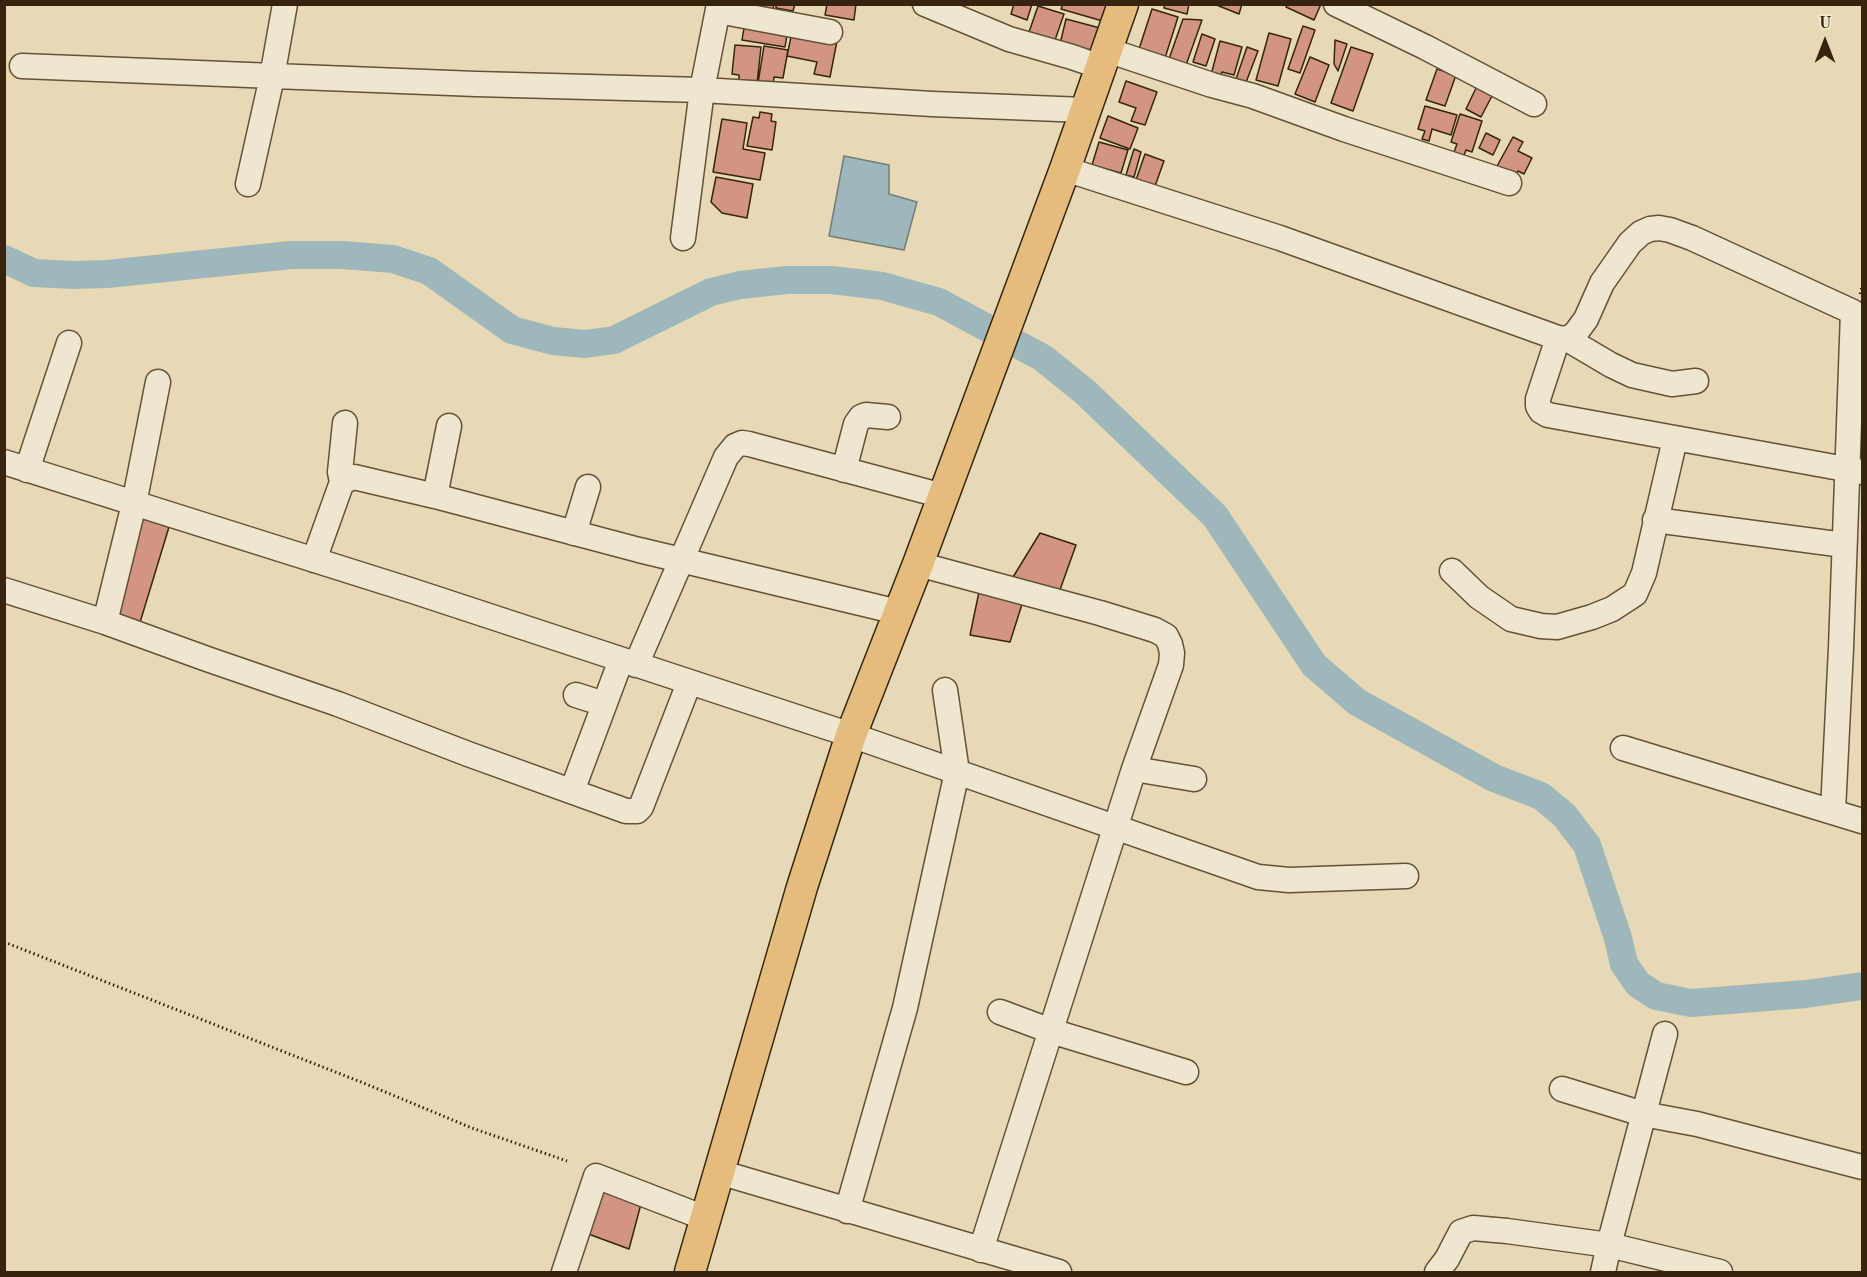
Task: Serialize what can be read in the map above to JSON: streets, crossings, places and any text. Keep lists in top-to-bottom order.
{
  "north": "top"
}
